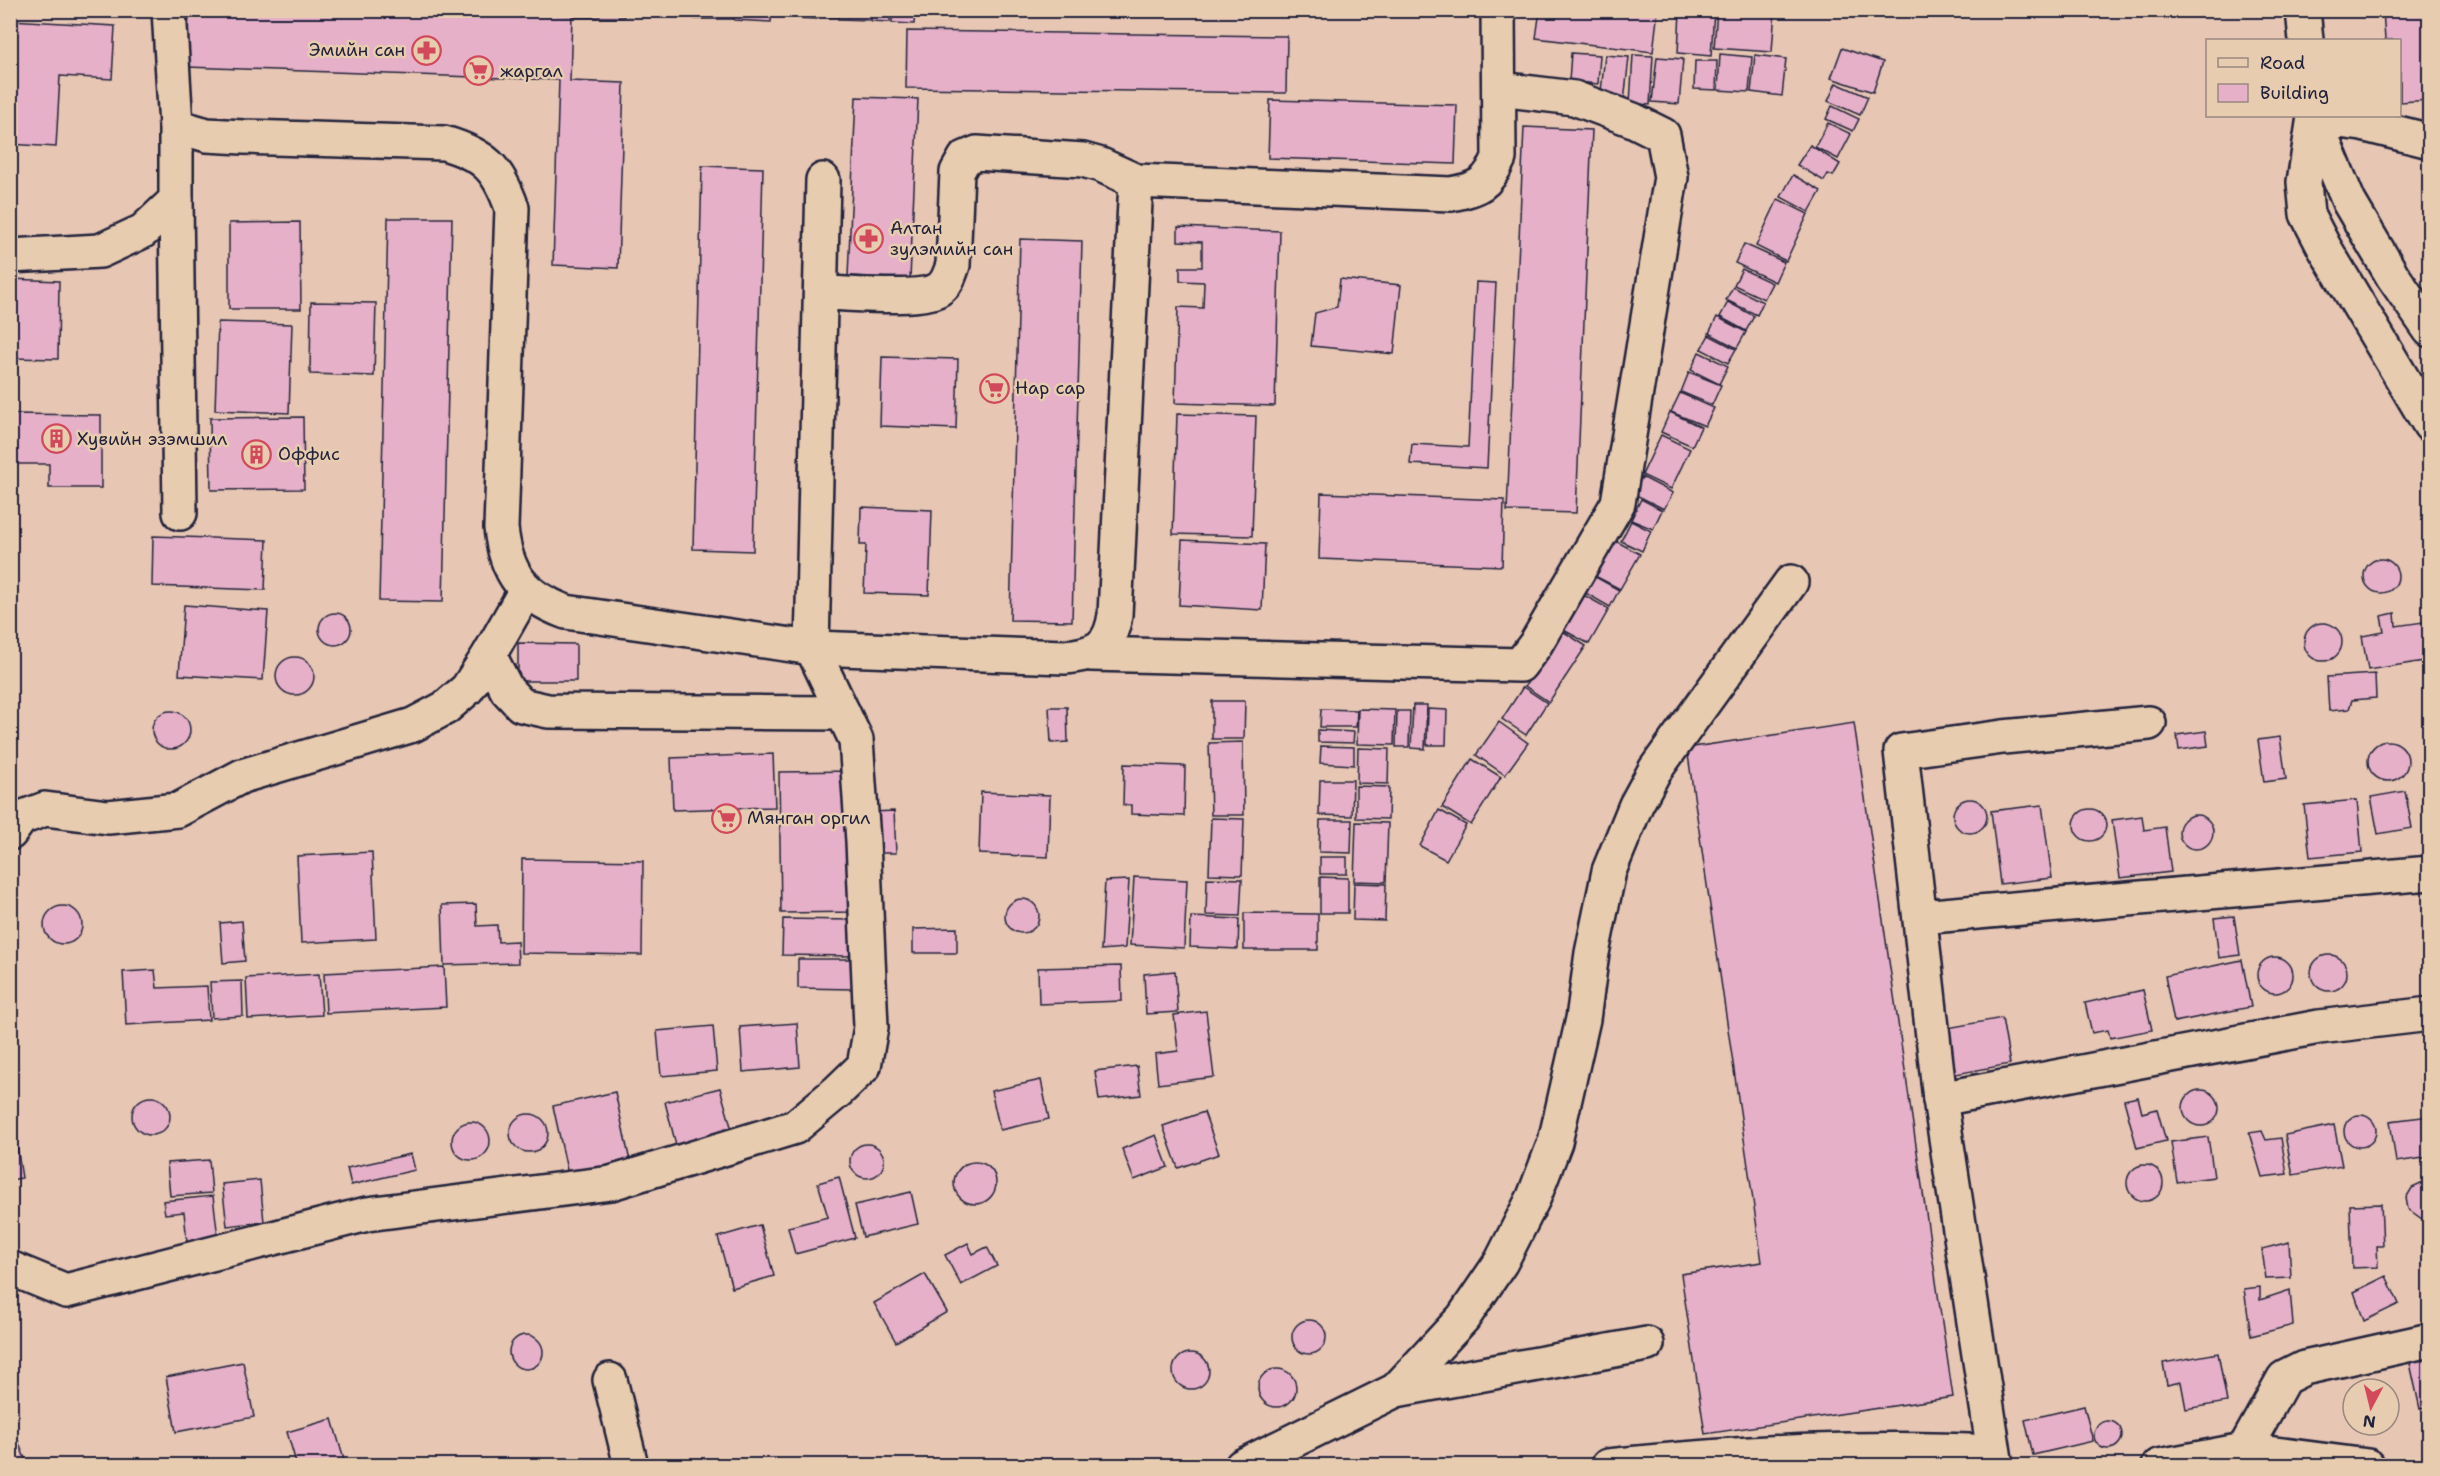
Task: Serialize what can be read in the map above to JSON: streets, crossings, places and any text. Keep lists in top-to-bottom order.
{
  "places": {
    "pharmacy": ["Эмийн сан", "Алтан зулэмийн сан"],
    "supermarket": ["жаргал", "Нар сар", "Мянган оргил"],
    "building": ["Хувийн эзэмшил", "Оффис"]
  },
  "legend": ["Road", "Building"],
  "north": "bottom"
}
